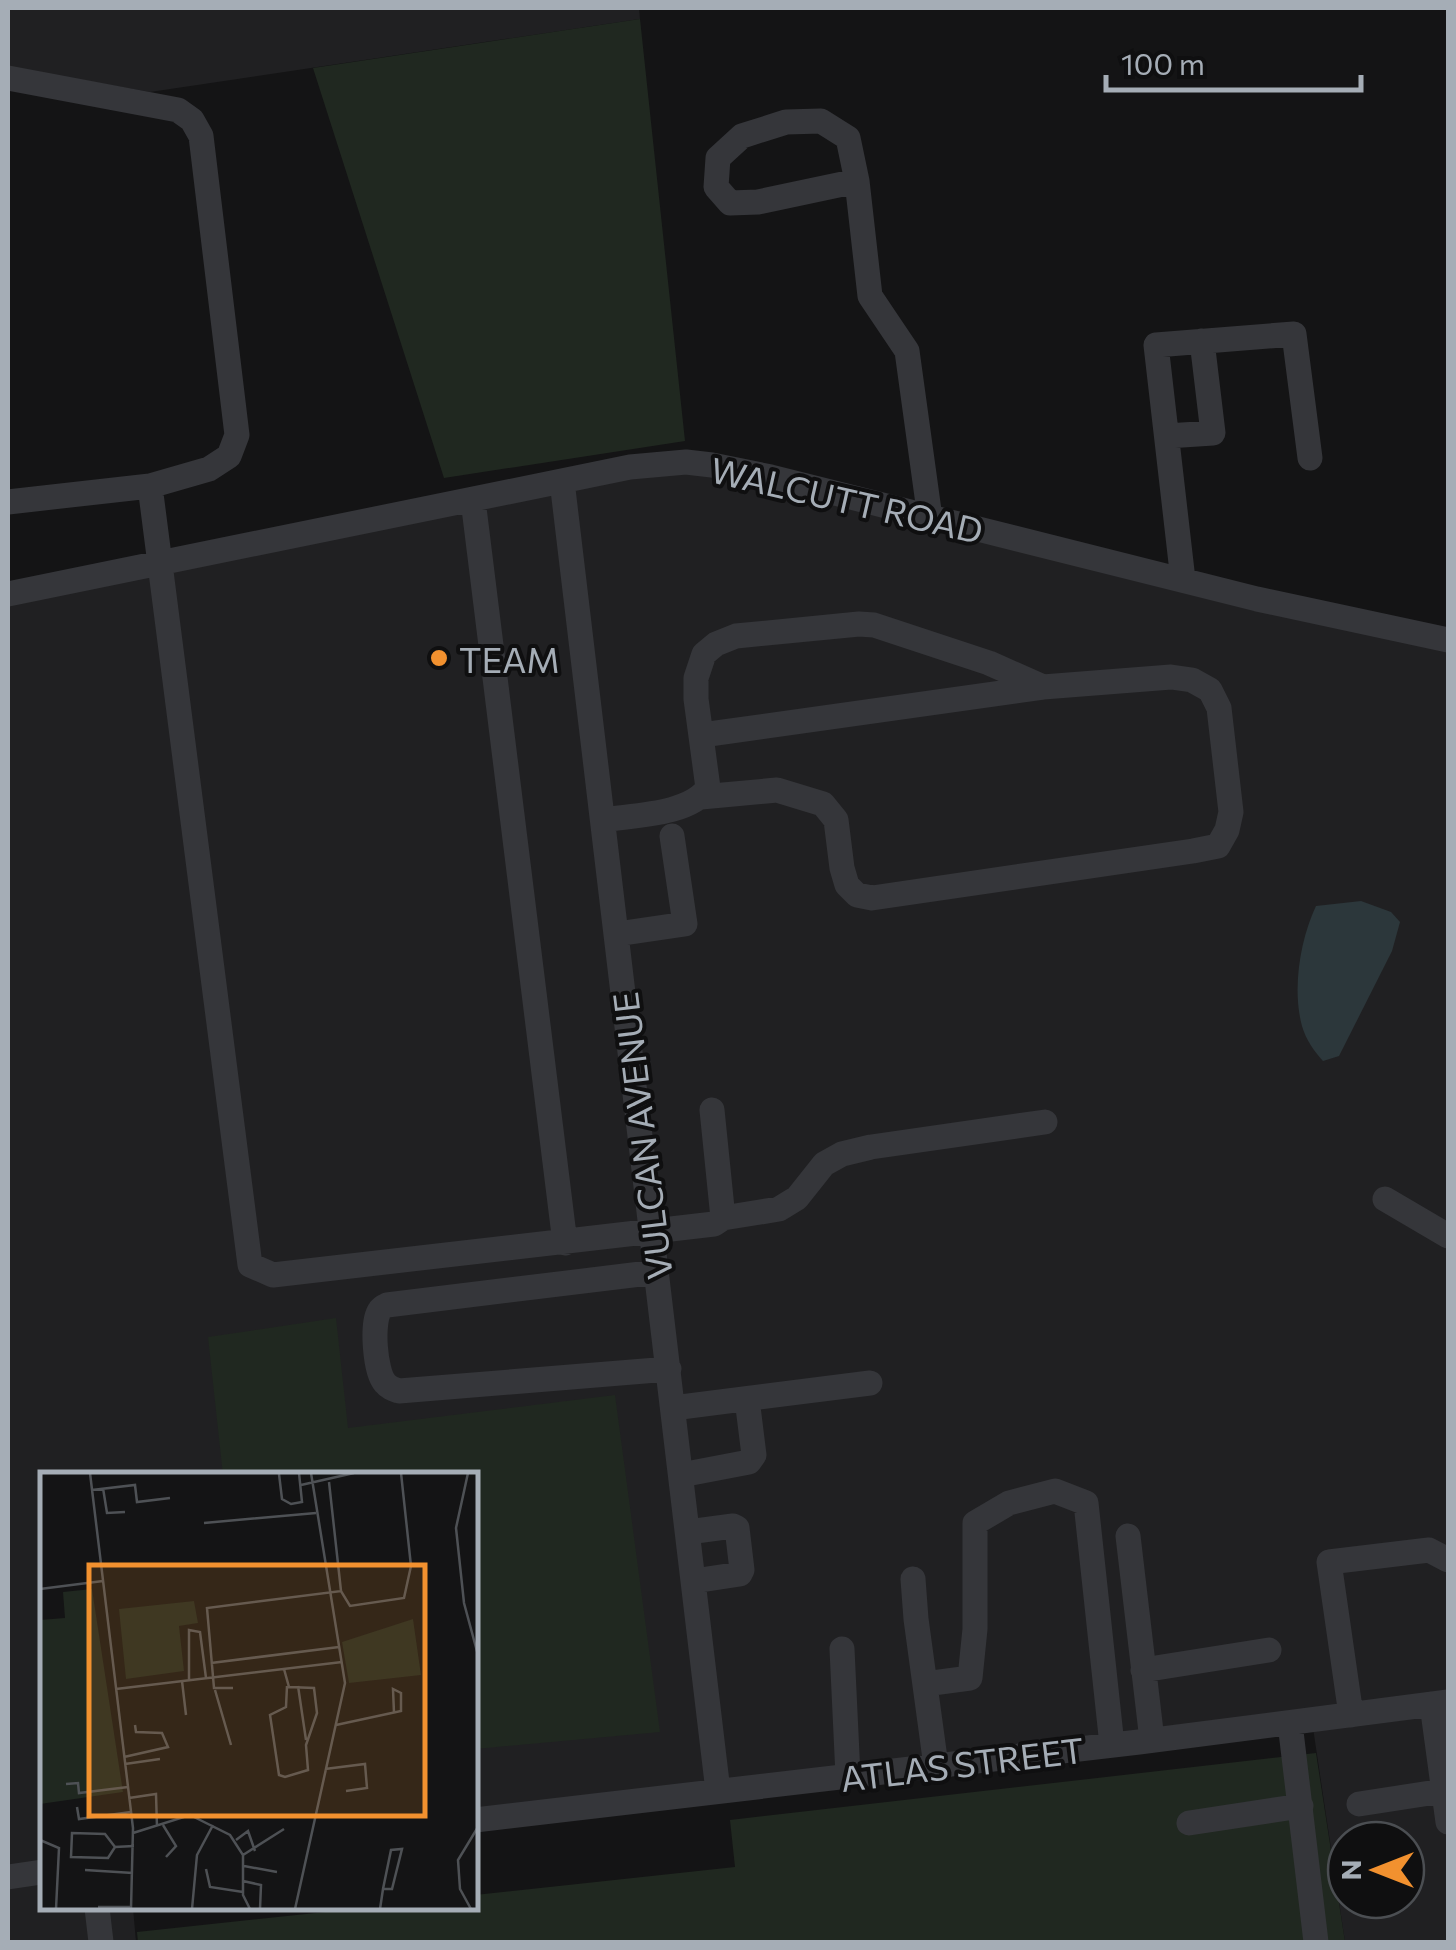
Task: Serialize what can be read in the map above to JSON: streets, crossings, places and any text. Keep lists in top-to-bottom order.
{
  "streets": {
    "street": ["WALCUTT ROAD", "VULCAN AVENUE", "ATLAS STREET"]
  },
  "crossings": [
    ["WALCUTT ROAD", "VULCAN AVENUE"],
    ["VULCAN AVENUE", "ATLAS STREET"]
  ],
  "places": ["TEAM"],
  "scale_bar": "100 m",
  "north": "left"
}
